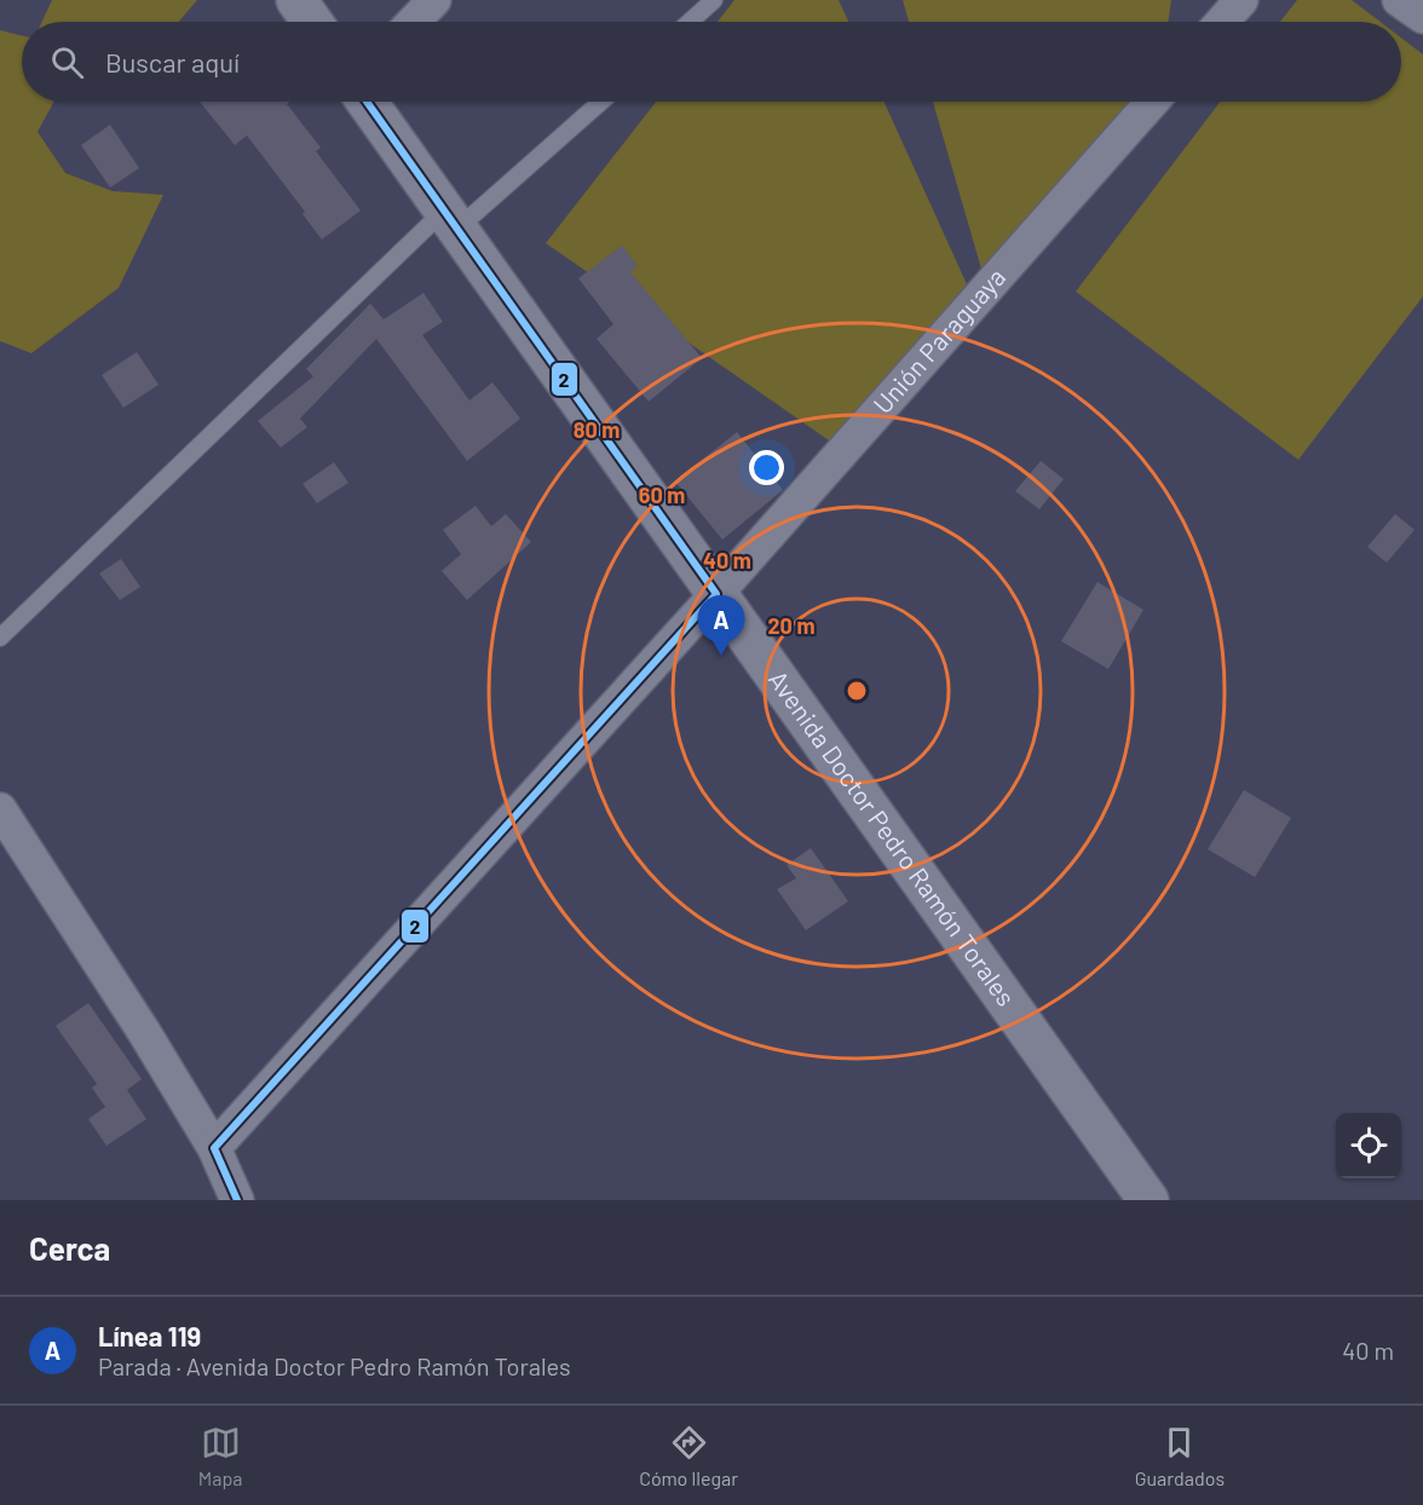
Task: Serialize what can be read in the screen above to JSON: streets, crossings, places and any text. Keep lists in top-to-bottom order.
{
  "streets": {
    "street": ["Unión Paraguaya", "Avenida Doctor Pedro Ramón Torales"]
  },
  "crossings": [
    ["Unión Paraguaya", "Avenida Doctor Pedro Ramón Torales"]
  ],
  "lines": ["transit line 2"],
  "page": {
    "search": "Buscar aquí",
    "pins": "A",
    "heading": "Cerca",
    "list": [
      {
        "mark": "A",
        "name": "Línea 119",
        "note": "Parada · Avenida Doctor Pedro Ramón Torales",
        "value": "40 m"
      }
    ],
    "nav": ["Mapa", "Cómo llegar", "Guardados"]
  },
  "rings": [
    "80 m",
    "60 m",
    "40 m",
    "20 m"
  ]
}
